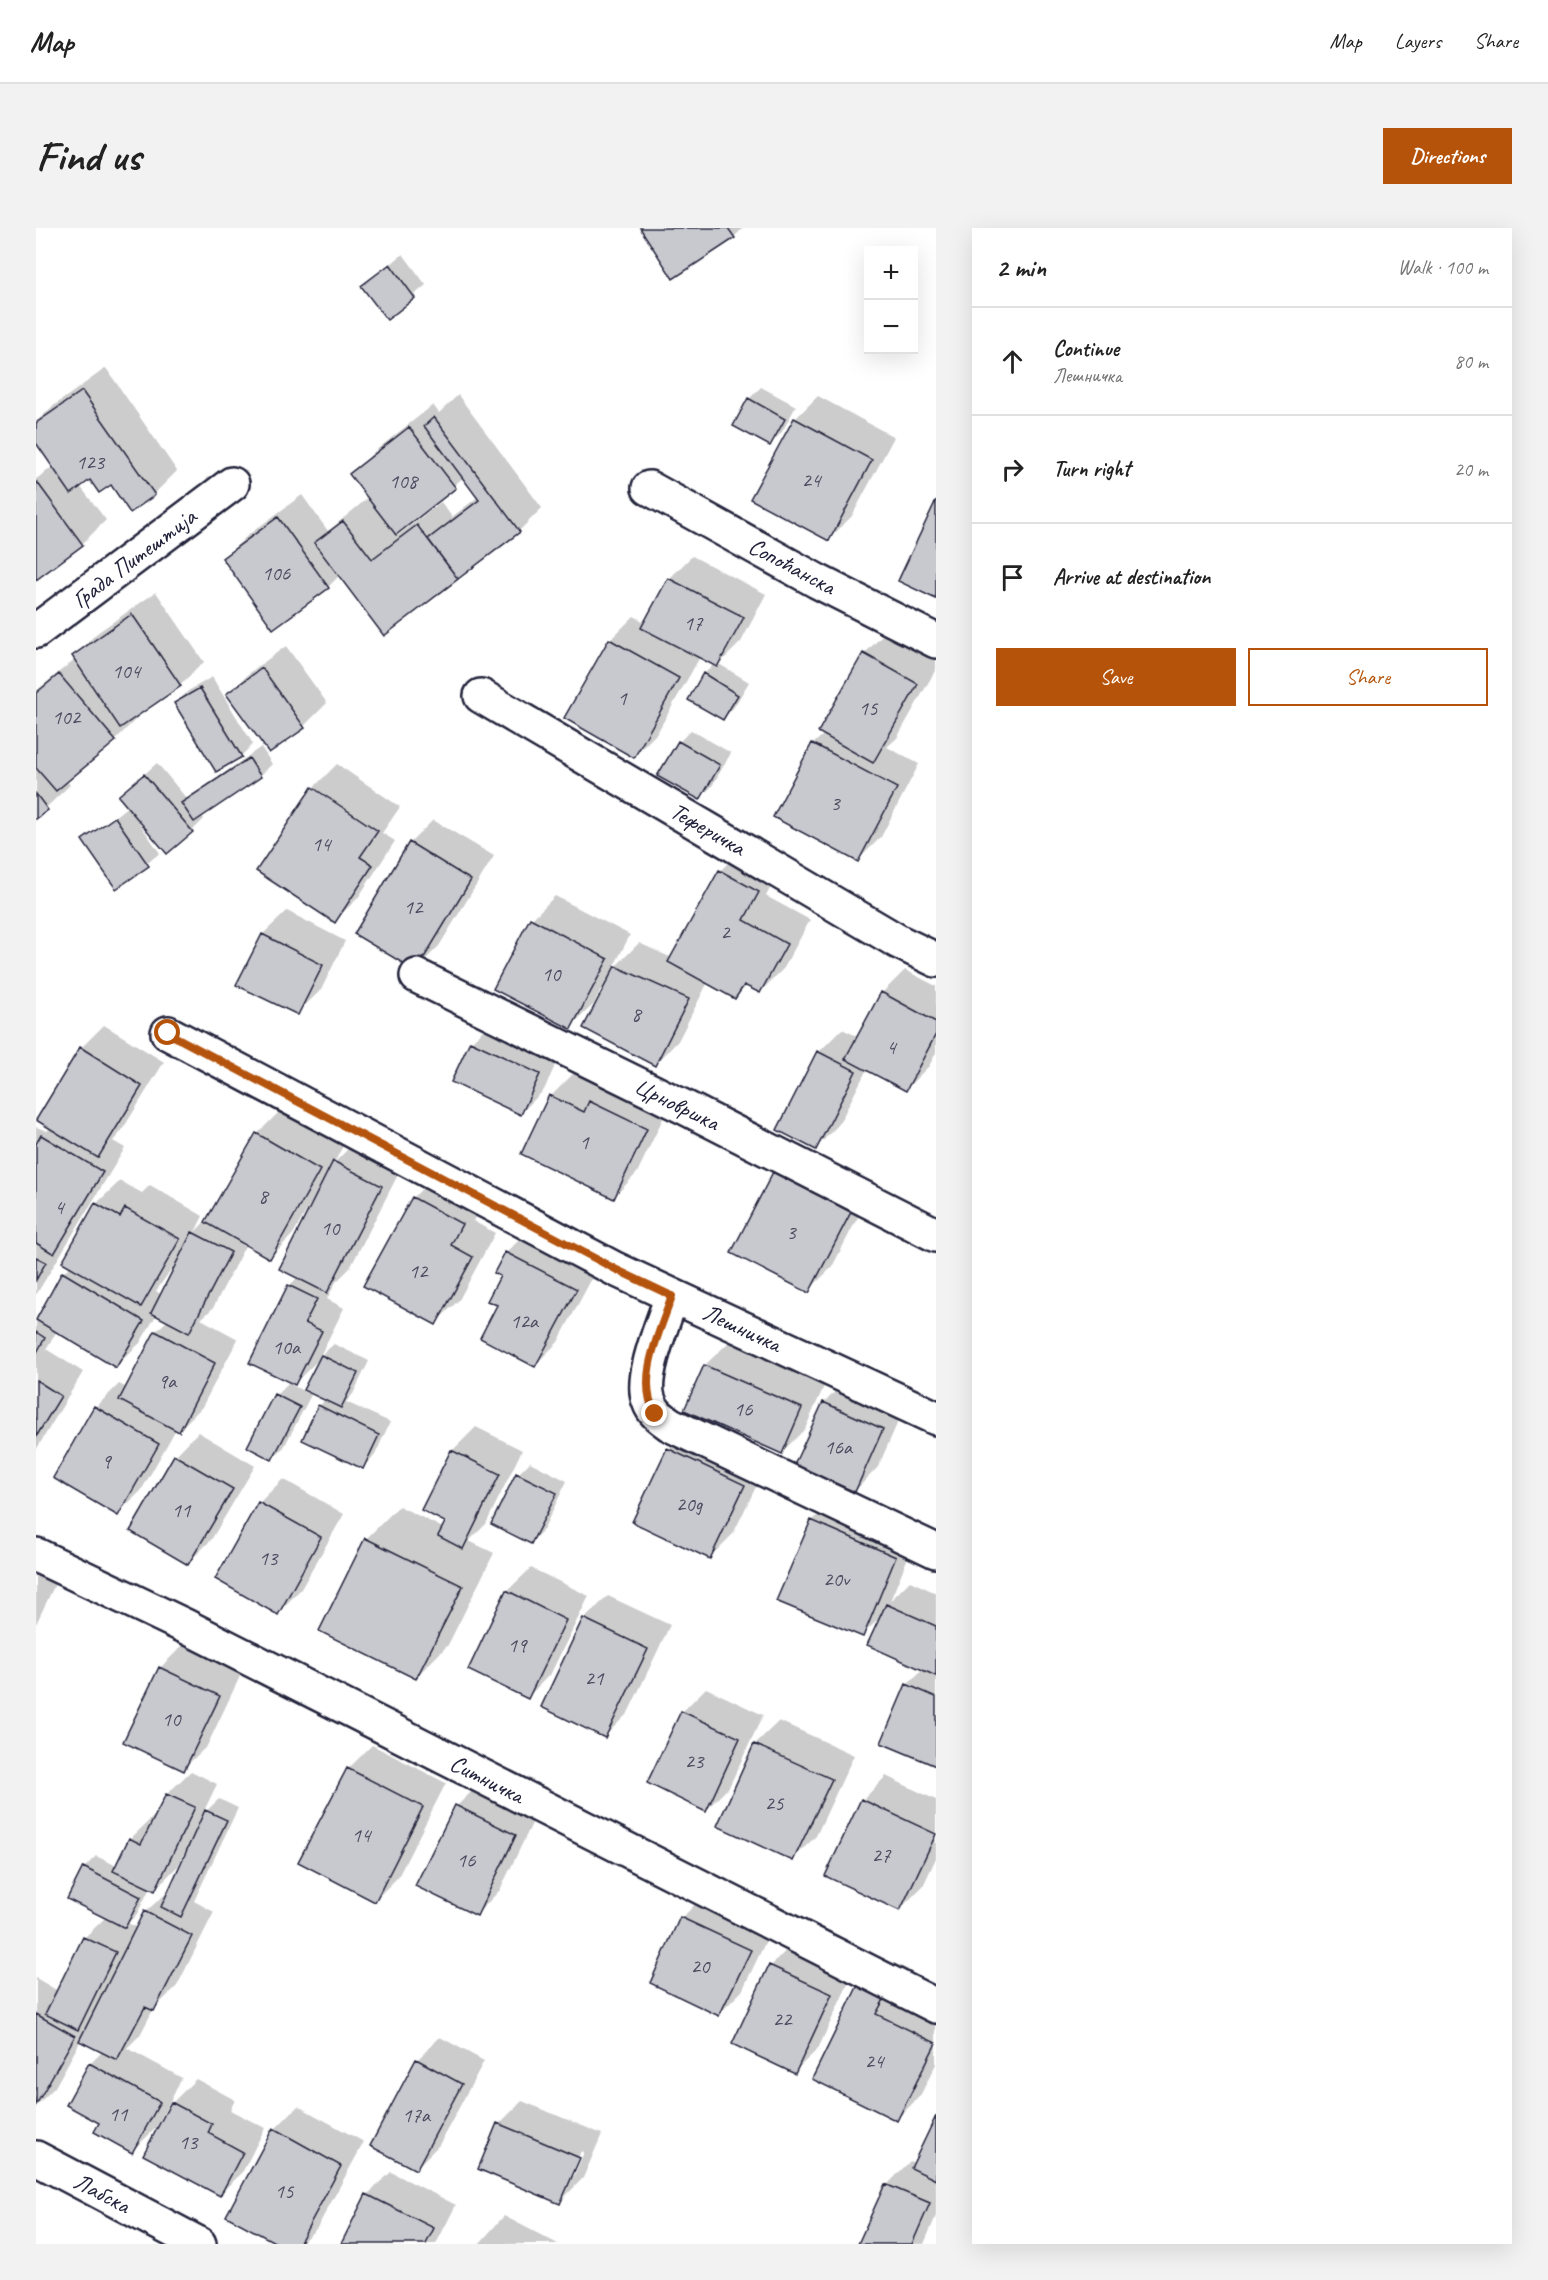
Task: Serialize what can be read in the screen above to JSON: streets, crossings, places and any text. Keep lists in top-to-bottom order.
{
  "streets": {
    "street": [
      "Града Питештија",
      "Сопоћанска",
      "Теферичка",
      "Црновршка",
      "Лешничка",
      "Ситничка",
      "Лабска"
    ]
  },
  "house_numbers": [
    "123",
    "24",
    "108",
    "106",
    "17",
    "104",
    "1",
    "15",
    "102",
    "3",
    "14",
    "12",
    "2",
    "10",
    "8",
    "4",
    "1",
    "8",
    "4",
    "10",
    "3",
    "12",
    "12a",
    "10a",
    "9a",
    "16",
    "16a",
    "9",
    "20g",
    "11",
    "13",
    "20v",
    "19",
    "21",
    "10",
    "23",
    "25",
    "14",
    "27",
    "16",
    "20",
    "22",
    "24",
    "11",
    "17a",
    "13",
    "15"
  ],
  "page": {
    "header": "Map",
    "nav": ["Map", "Layers", "Share"],
    "buttons": [
      "Directions",
      ["Save", "Share"]
    ],
    "title": "Find us",
    "heading": ["2 min", "Walk · 100 m"],
    "map_buttons": ["+", "−"],
    "list": [
      ["Continue", "Лешничка", "80 m"],
      ["Turn right", "20 m"],
      "Arrive at destination"
    ]
  }
}
